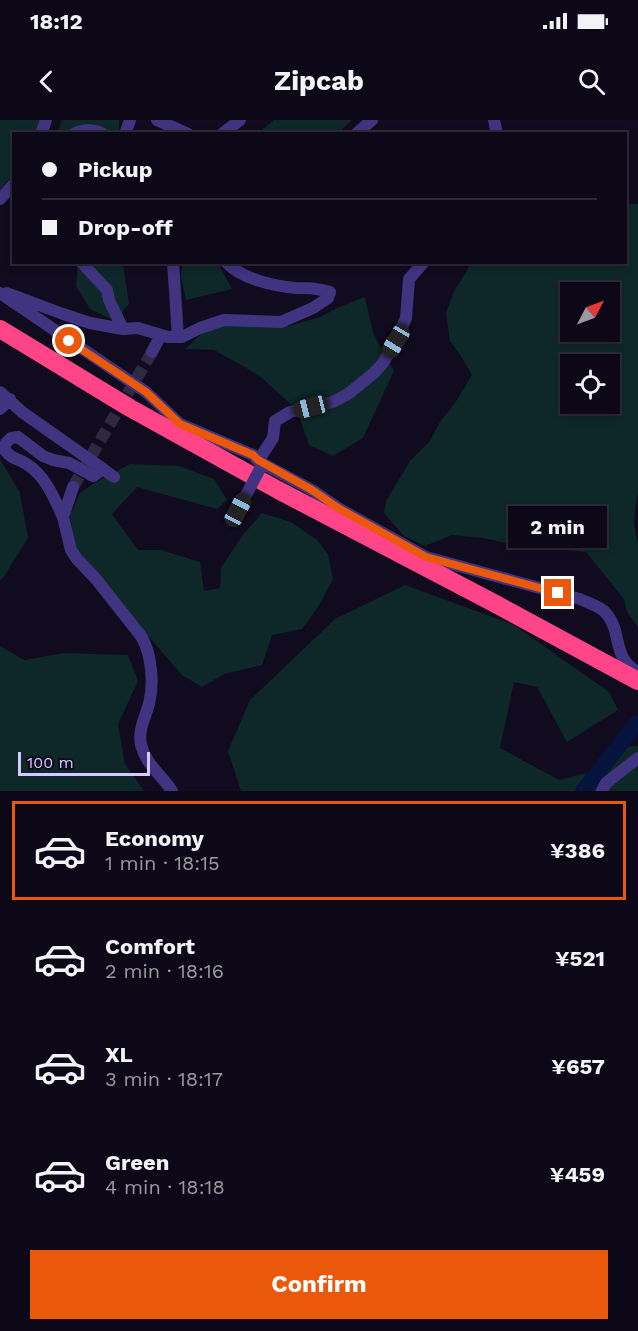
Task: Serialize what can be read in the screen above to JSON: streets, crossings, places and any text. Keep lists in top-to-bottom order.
{
  "scale_bar": "100 m",
  "north": "top right",
  "page": {
    "status": "18:12",
    "header": "Zipcab",
    "banner": ["Pickup", "Drop-off"],
    "bubble": "2 min",
    "scale": "100 m",
    "list": [
      {
        "name": "Economy",
        "note": "1 min · 18:15",
        "value": "¥386"
      },
      {
        "name": "Comfort",
        "note": "2 min · 18:16",
        "value": "¥521"
      },
      {
        "name": "XL",
        "note": "3 min · 18:17",
        "value": "¥657"
      },
      {
        "name": "Green",
        "note": "4 min · 18:18",
        "value": "¥459"
      }
    ],
    "buttons": "Confirm"
  }
}
